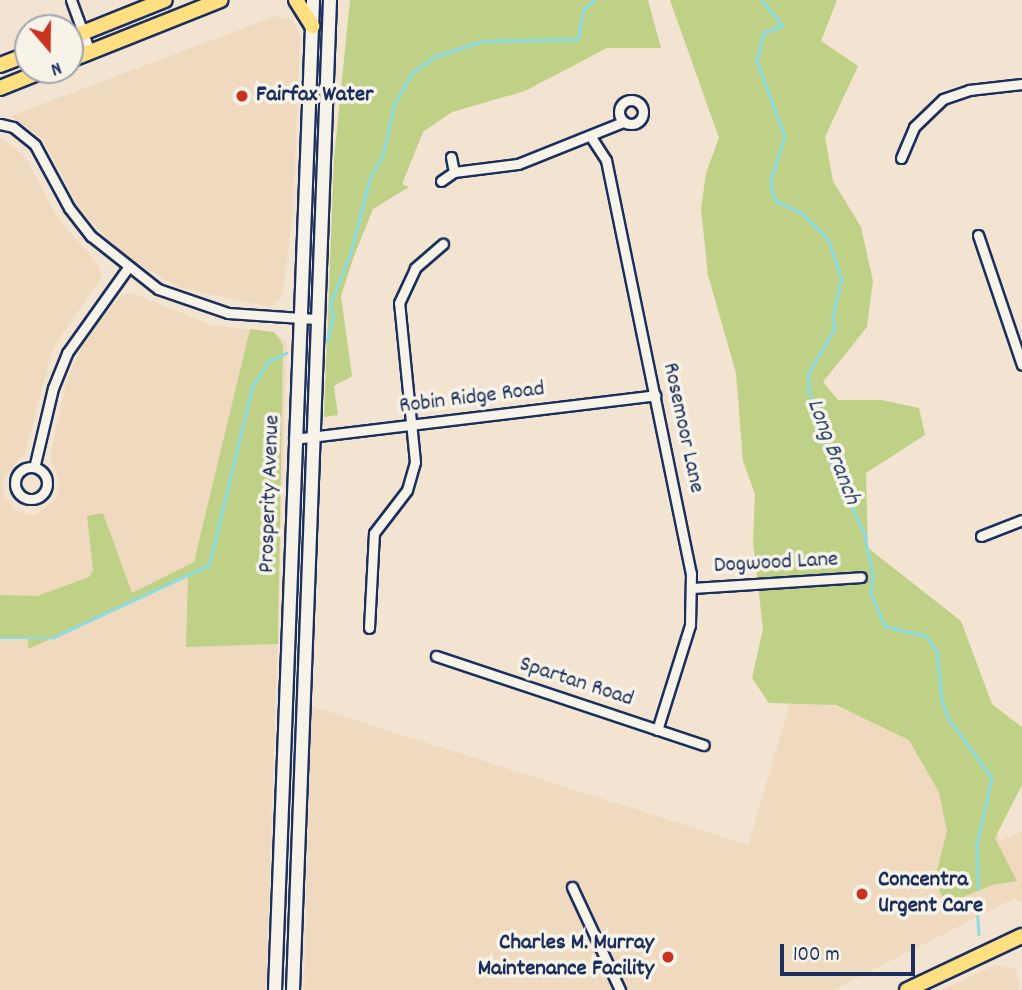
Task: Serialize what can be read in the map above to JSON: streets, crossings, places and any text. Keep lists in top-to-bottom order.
{
  "streets": {
    "main road": ["Prosperity Avenue"],
    "street": [
      "Robin Ridge Road",
      "Rosemoor Lane",
      "Dogwood Lane",
      "Spartan Road"
    ]
  },
  "crossings": [
    ["Robin Ridge Road", "Rosemoor Lane"],
    ["Robin Ridge Road", "Prosperity Avenue"],
    ["Rosemoor Lane", "Dogwood Lane"],
    ["Rosemoor Lane", "Spartan Road"]
  ],
  "water": ["Long Branch"],
  "places": ["Fairfax Water", "Concentra Urgent Care", "Charles M. Murray Maintenance Facility"],
  "scale_bar": "100 m",
  "north": "bottom"
}
